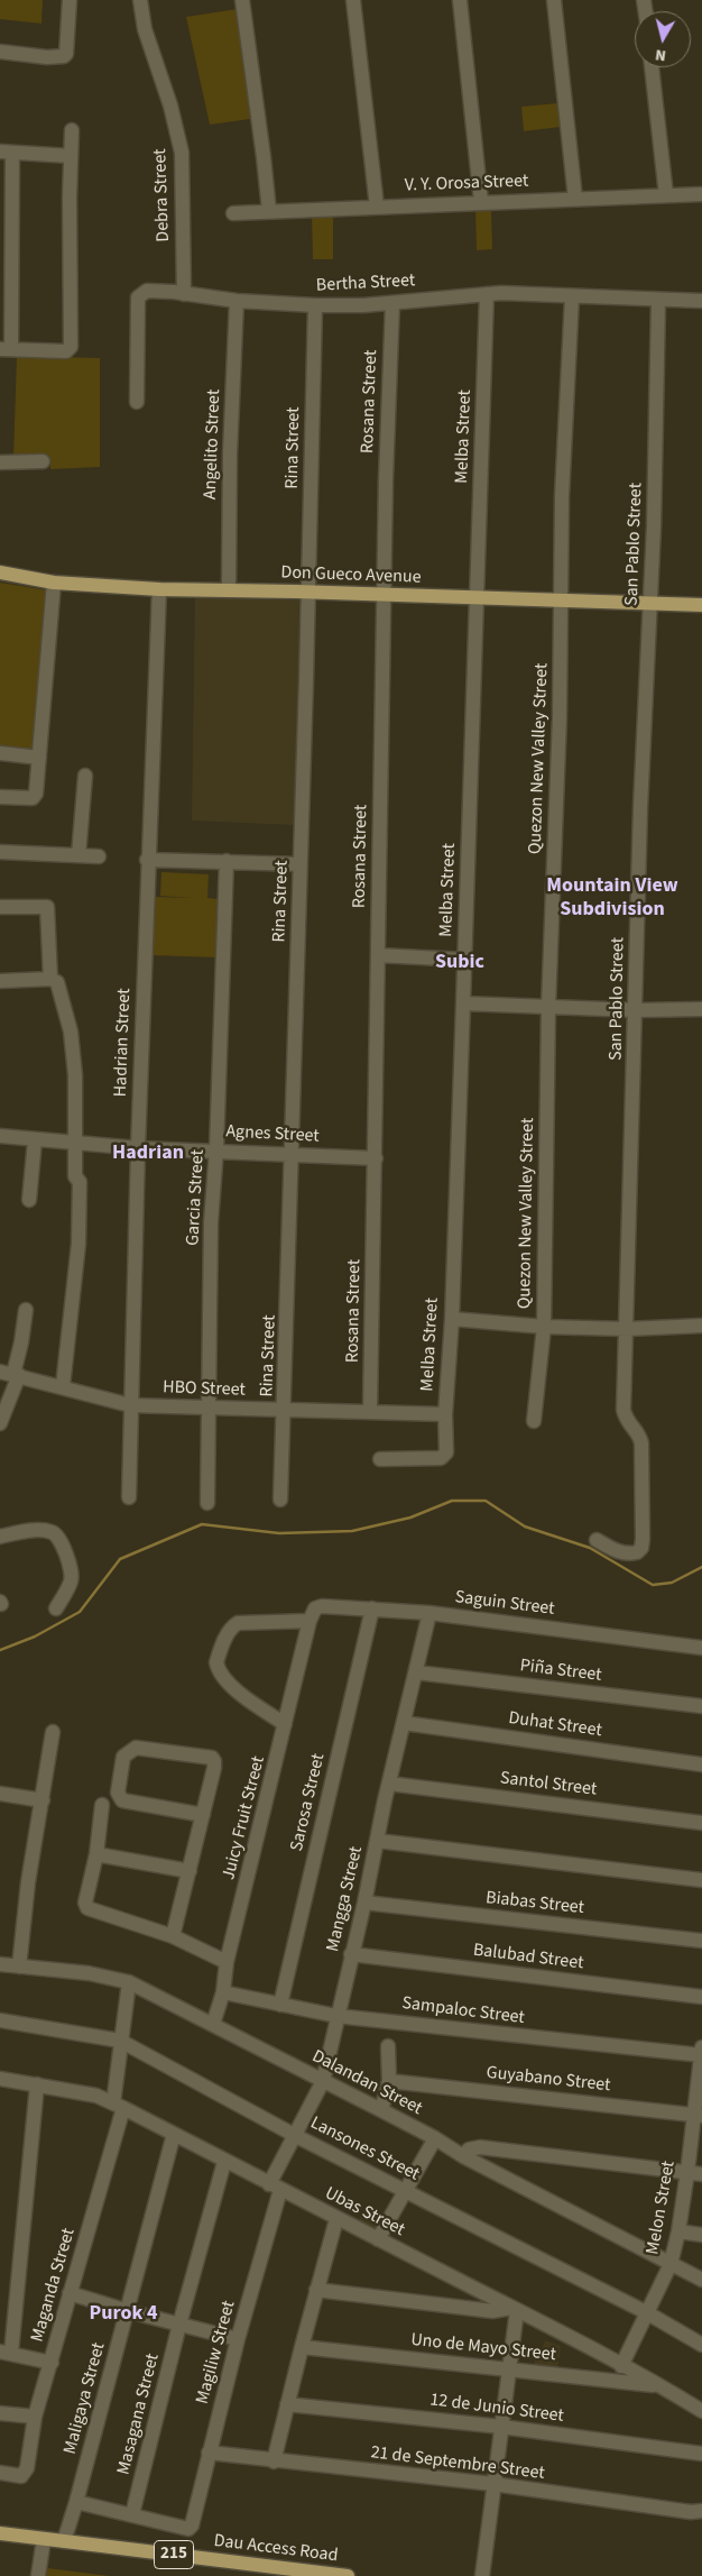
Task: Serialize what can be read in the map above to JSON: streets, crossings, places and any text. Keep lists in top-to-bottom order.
{
  "streets": {
    "main road": ["Don Gueco Avenue", "Dau Access Road", "215"],
    "street": [
      "V. Y. Orosa Street",
      "Debra Street",
      "Bertha Street",
      "Rosana Street",
      "Melba Street",
      "Angelito Street",
      "Rina Street",
      "San Pablo Street",
      "Quezon New Valley Street",
      "Hadrian Street",
      "Agnes Street",
      "Garcia Street",
      "HBO Street",
      "Saguin Street",
      "Piña Street",
      "Duhat Street",
      "Santol Street",
      "Sarosa Street",
      "Juicy Fruit Street",
      "Mangga Street",
      "Biabas Street",
      "Balubad Street",
      "Sampaloc Street",
      "Guyabano Street",
      "Dalandan Street",
      "Lansones Street",
      "Melon Street",
      "Ubas Street",
      "Maganda Street",
      "Uno de Mayo Street",
      "Magiliw Street",
      "Maligaya Street",
      "12 de Junio Street",
      "Masagana Street",
      "21 de Septembre Street"
    ]
  },
  "crossings": [
    ["Debra Street", "Bertha Street"],
    ["Bertha Street", "Rosana Street"],
    ["Bertha Street", "Melba Street"],
    ["Bertha Street", "Angelito Street"],
    ["Bertha Street", "Rina Street"],
    ["Bertha Street", "San Pablo Street"],
    ["Bertha Street", "Quezon New Valley Street"],
    ["Rosana Street", "Don Gueco Avenue"],
    ["Rosana Street", "Agnes Street"],
    ["Rosana Street", "HBO Street"],
    ["Melba Street", "Don Gueco Avenue"],
    ["Melba Street", "HBO Street"],
    ["Angelito Street", "Don Gueco Avenue"],
    ["Rina Street", "Don Gueco Avenue"],
    ["Rina Street", "Agnes Street"],
    ["Rina Street", "HBO Street"],
    ["San Pablo Street", "Don Gueco Avenue"],
    ["Don Gueco Avenue", "Quezon New Valley Street"],
    ["Don Gueco Avenue", "Hadrian Street"],
    ["Hadrian Street", "Agnes Street"],
    ["Hadrian Street", "HBO Street"],
    ["Agnes Street", "Garcia Street"],
    ["Garcia Street", "HBO Street"],
    ["Saguin Street", "Sarosa Street"],
    ["Saguin Street", "Juicy Fruit Street"],
    ["Saguin Street", "Mangga Street"],
    ["Piña Street", "Mangga Street"],
    ["Duhat Street", "Mangga Street"],
    ["Santol Street", "Mangga Street"],
    ["Sarosa Street", "Sampaloc Street"],
    ["Juicy Fruit Street", "Sampaloc Street"],
    ["Juicy Fruit Street", "Dalandan Street"],
    ["Mangga Street", "Biabas Street"],
    ["Mangga Street", "Balubad Street"],
    ["Mangga Street", "Sampaloc Street"],
    ["Mangga Street", "Dalandan Street"],
    ["Mangga Street", "Lansones Street"],
    ["Mangga Street", "Ubas Street"],
    ["Mangga Street", "Magiliw Street"],
    ["Sampaloc Street", "Melon Street"],
    ["Guyabano Street", "Melon Street"],
    ["Dalandan Street", "Melon Street"],
    ["Dalandan Street", "Maganda Street"],
    ["Lansones Street", "Melon Street"],
    ["Lansones Street", "Maganda Street"],
    ["Melon Street", "Ubas Street"],
    ["Ubas Street", "Maganda Street"],
    ["Ubas Street", "Uno de Mayo Street"],
    ["Ubas Street", "Magiliw Street"],
    ["Ubas Street", "Maligaya Street"],
    ["Ubas Street", "Masagana Street"],
    ["Magiliw Street", "Masagana Street"],
    ["Magiliw Street", "21 de Septembre Street"],
    ["Maligaya Street", "Dau Access Road"]
  ],
  "districts": [
    "Mountain View Subdivision",
    "Subic",
    "Hadrian",
    "Purok 4"
  ],
  "north": "bottom"
}
